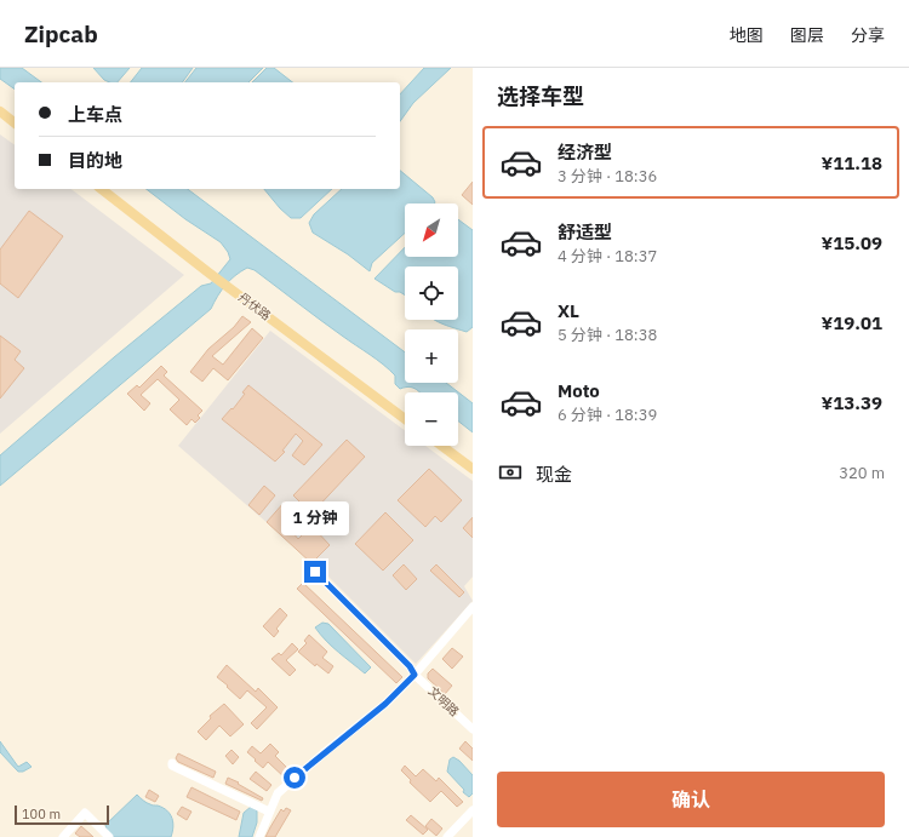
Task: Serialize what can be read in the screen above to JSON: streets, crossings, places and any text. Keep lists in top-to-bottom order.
{
  "streets": {
    "main road": ["丹伏路"],
    "street": ["文明路"]
  },
  "scale_bar": "100 m",
  "north": "bottom left",
  "page": {
    "header": "Zipcab",
    "nav": ["地图", "图层", "分享"],
    "heading": "选择车型",
    "banner": ["上车点", "目的地"],
    "list": [
      {
        "name": "经济型",
        "note": "3 分钟 · 18:36",
        "value": "¥11.18"
      },
      {
        "name": "舒适型",
        "note": "4 分钟 · 18:37",
        "value": "¥15.09"
      },
      {
        "name": "XL",
        "note": "5 分钟 · 18:38",
        "value": "¥19.01"
      },
      {
        "name": "Moto",
        "note": "6 分钟 · 18:39",
        "value": "¥13.39"
      }
    ],
    "map_buttons": ["+", "−"],
    "pay": ["现金", "320 m"],
    "bubble": "1 分钟",
    "buttons": "确认",
    "scale": "100 m"
  }
}
